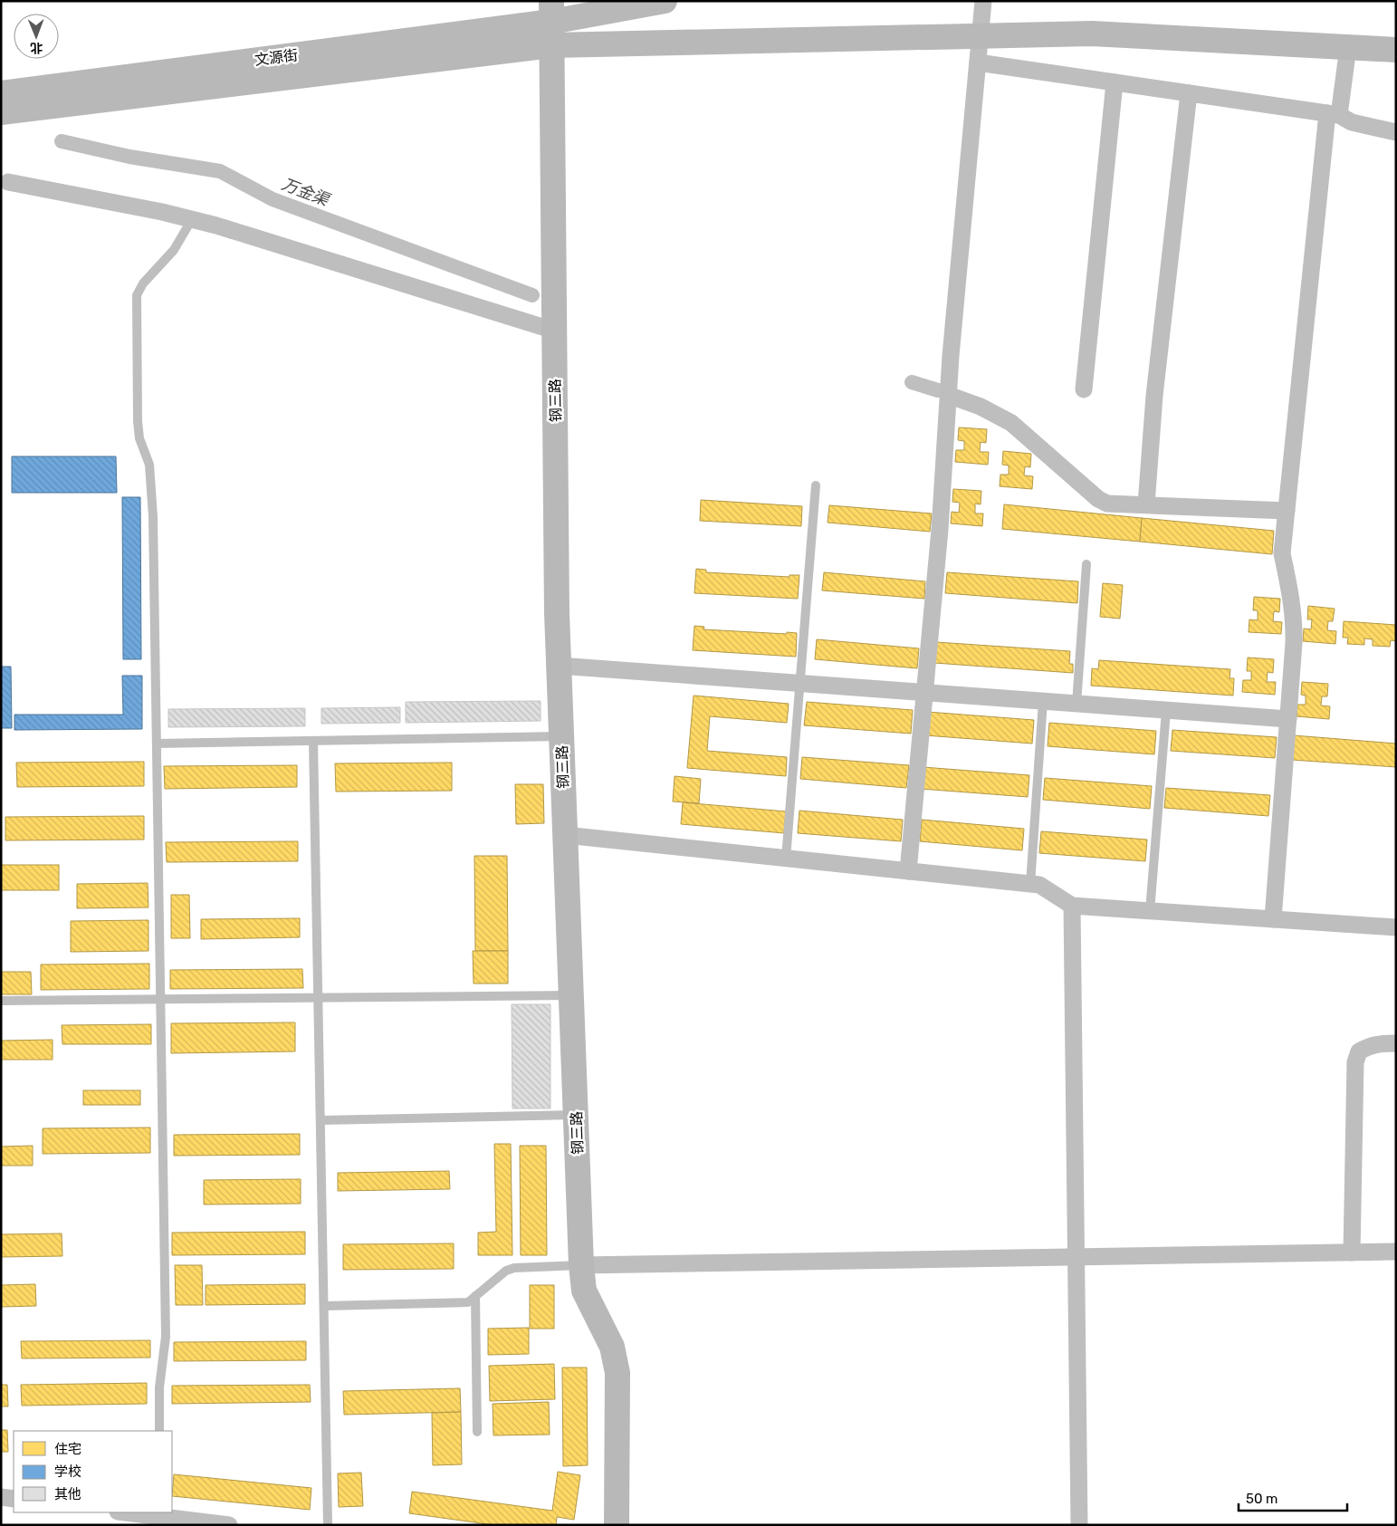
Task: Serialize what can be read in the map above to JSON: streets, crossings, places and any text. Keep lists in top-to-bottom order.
{
  "streets": {
    "street": ["文源街", "钢三路"]
  },
  "crossings": [
    ["文源街", "钢三路"]
  ],
  "water": ["万金渠"],
  "legend": ["住宅", "学校", "其他"],
  "scale_bar": "50 m",
  "north": "bottom"
}
